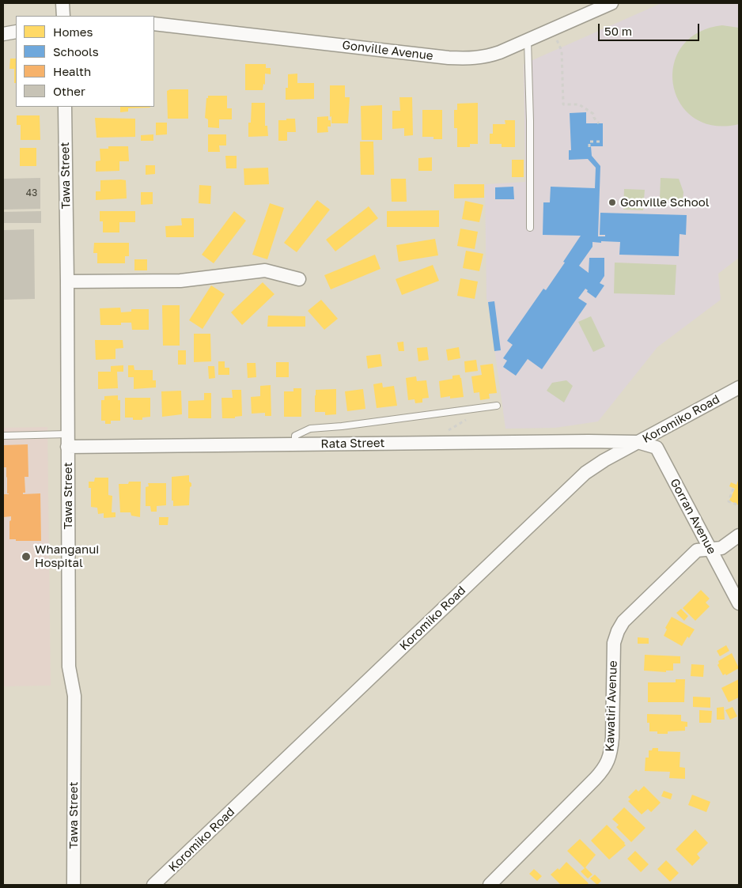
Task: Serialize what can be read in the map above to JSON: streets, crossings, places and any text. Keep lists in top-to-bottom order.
{
  "streets": {
    "street": [
      "Gonville Avenue",
      "Tawa Street",
      "Koromiko Road",
      "Rata Street",
      "Gorran Avenue",
      "Kawatiri Avenue"
    ]
  },
  "crossings": [
    ["Tawa Street", "Rata Street"],
    ["Koromiko Road", "Rata Street"],
    ["Koromiko Road", "Gorran Avenue"],
    ["Rata Street", "Gorran Avenue"],
    ["Gorran Avenue", "Kawatiri Avenue"]
  ],
  "places": ["Gonville School", "Whanganui Hospital"],
  "house_numbers": ["43"],
  "legend": [
    "Homes",
    "Schools",
    "Health",
    "Other"
  ],
  "scale_bar": "50 m"
}
